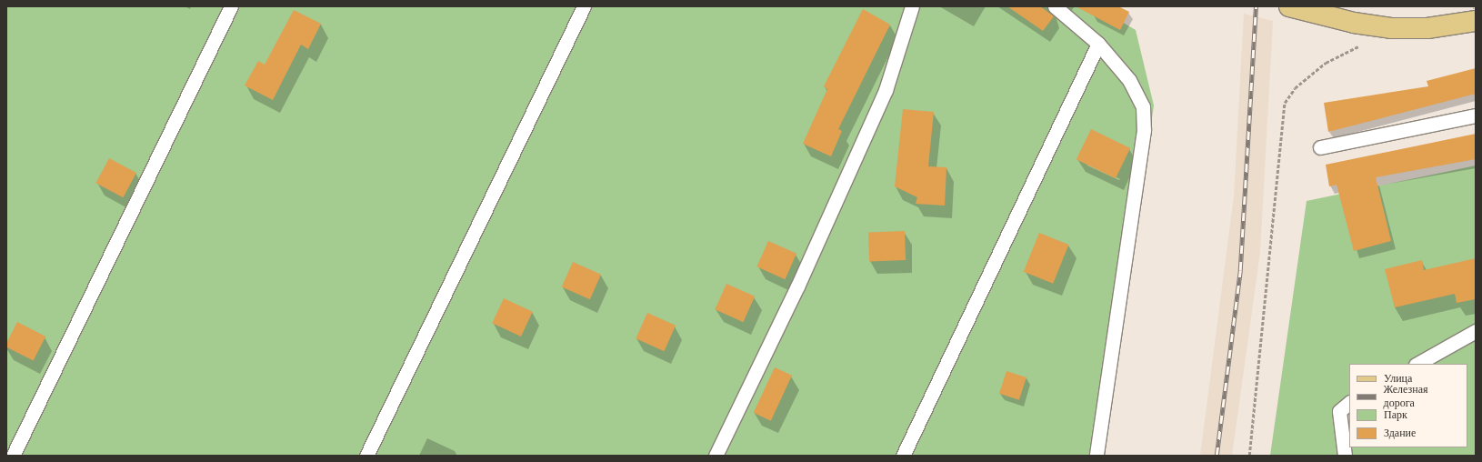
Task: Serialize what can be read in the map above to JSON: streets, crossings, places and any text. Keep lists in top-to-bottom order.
{
  "legend": [
    "Улица",
    "Железная дорога",
    "Парк",
    "Здание"
  ]
}
